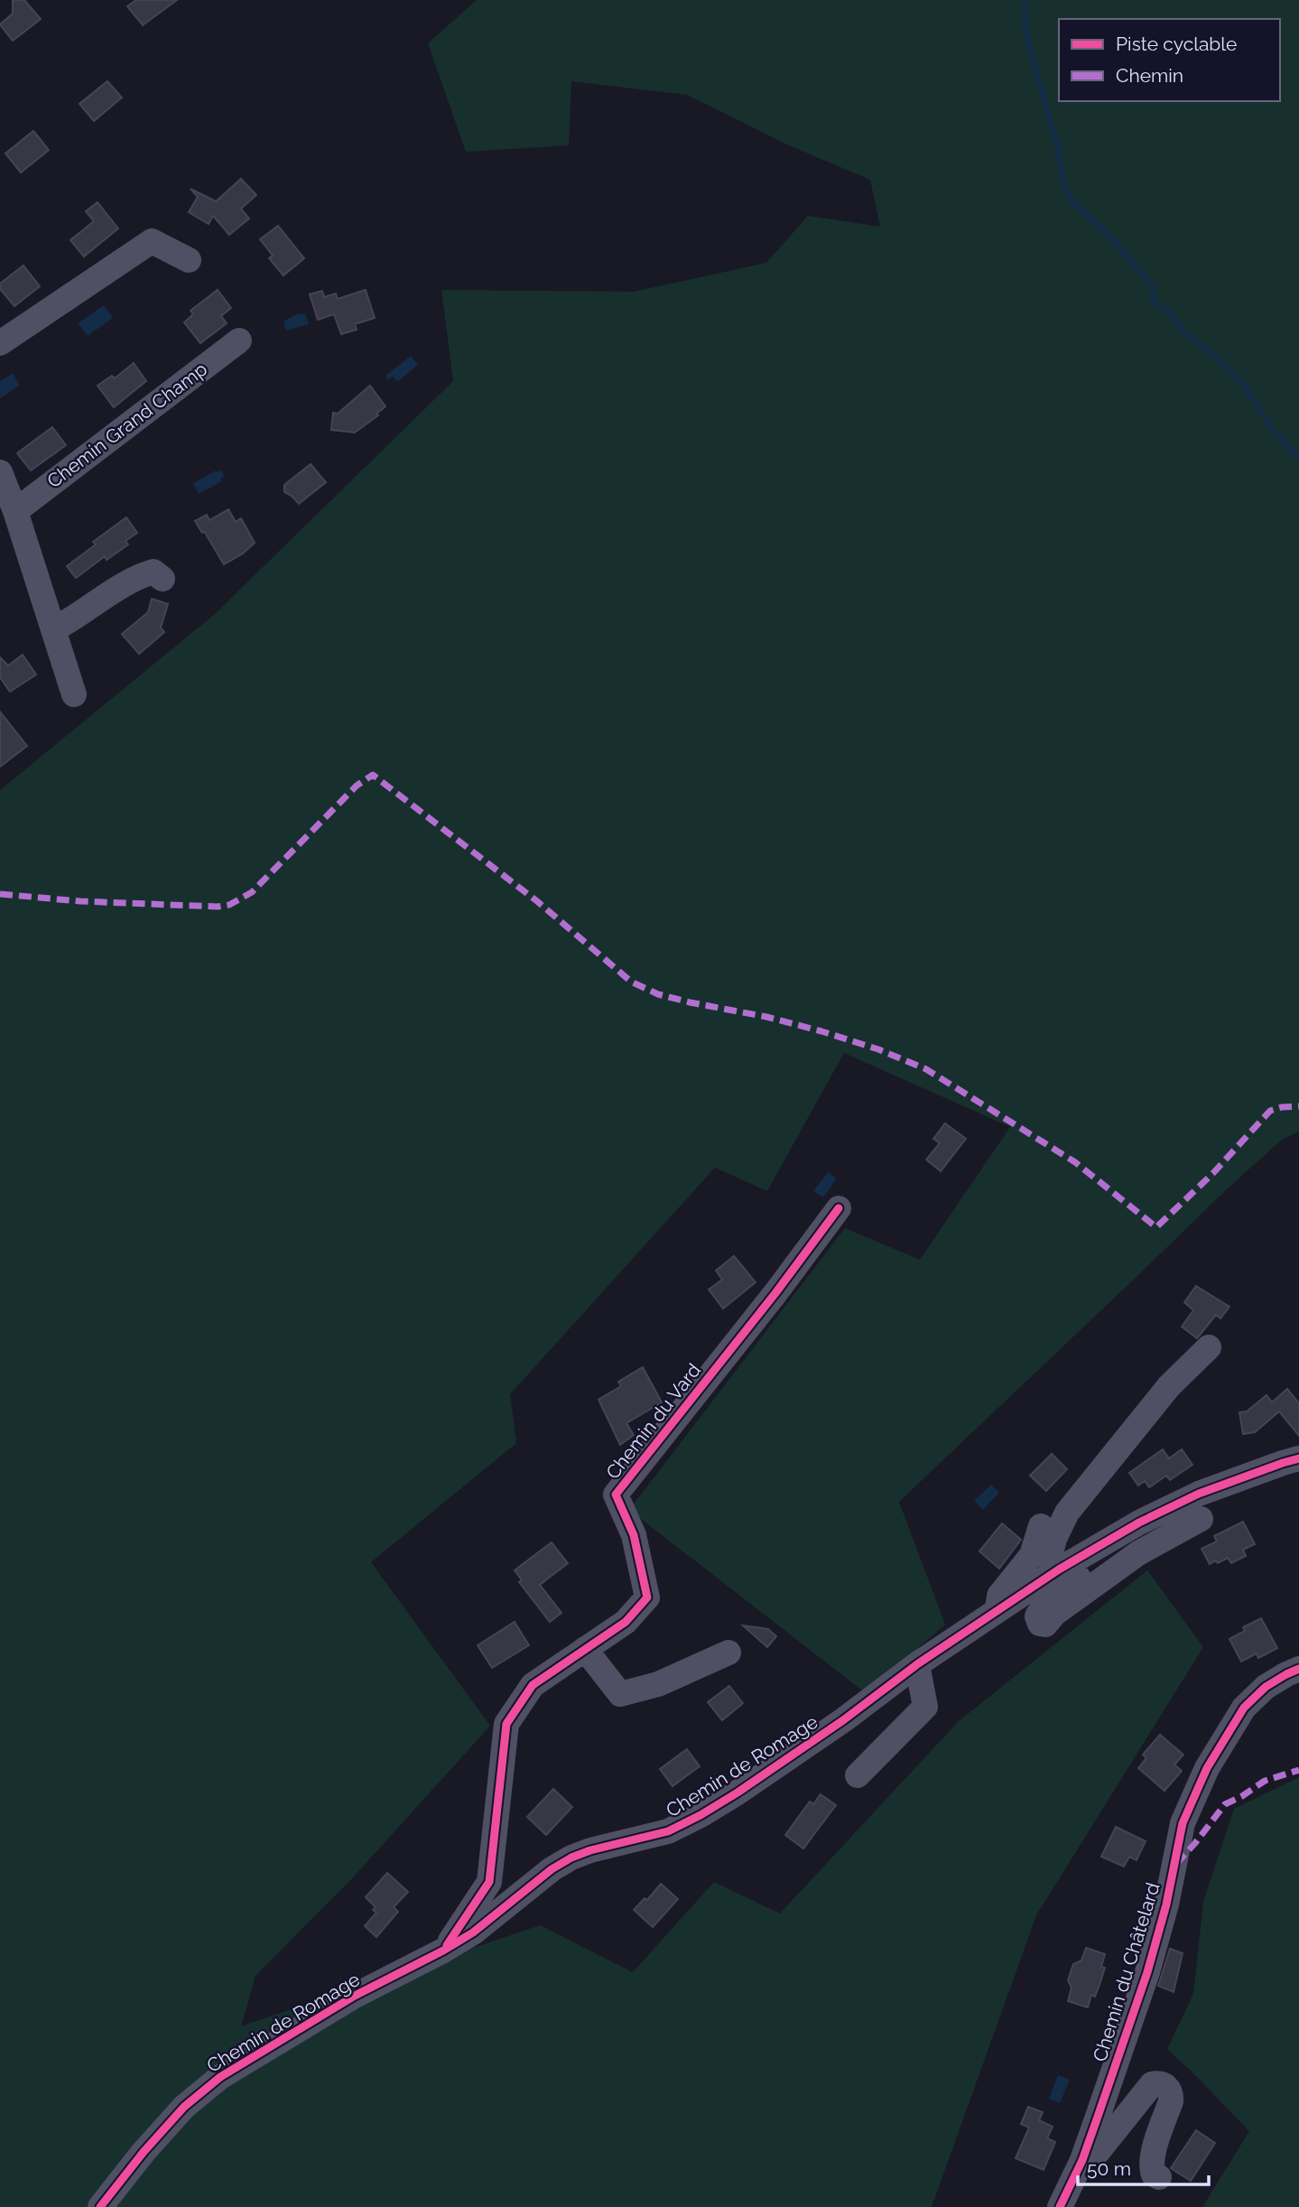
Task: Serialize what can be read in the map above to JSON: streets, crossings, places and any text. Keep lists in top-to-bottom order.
{
  "streets": {
    "street": [
      "Chemin Grand Champ",
      "Chemin du Vard",
      "Chemin de Romage",
      "Chemin du Châtelard"
    ]
  },
  "crossings": [
    ["Chemin du Vard", "Chemin de Romage"]
  ],
  "legend": ["Piste cyclable", "Chemin"],
  "scale_bar": "50 m"
}
